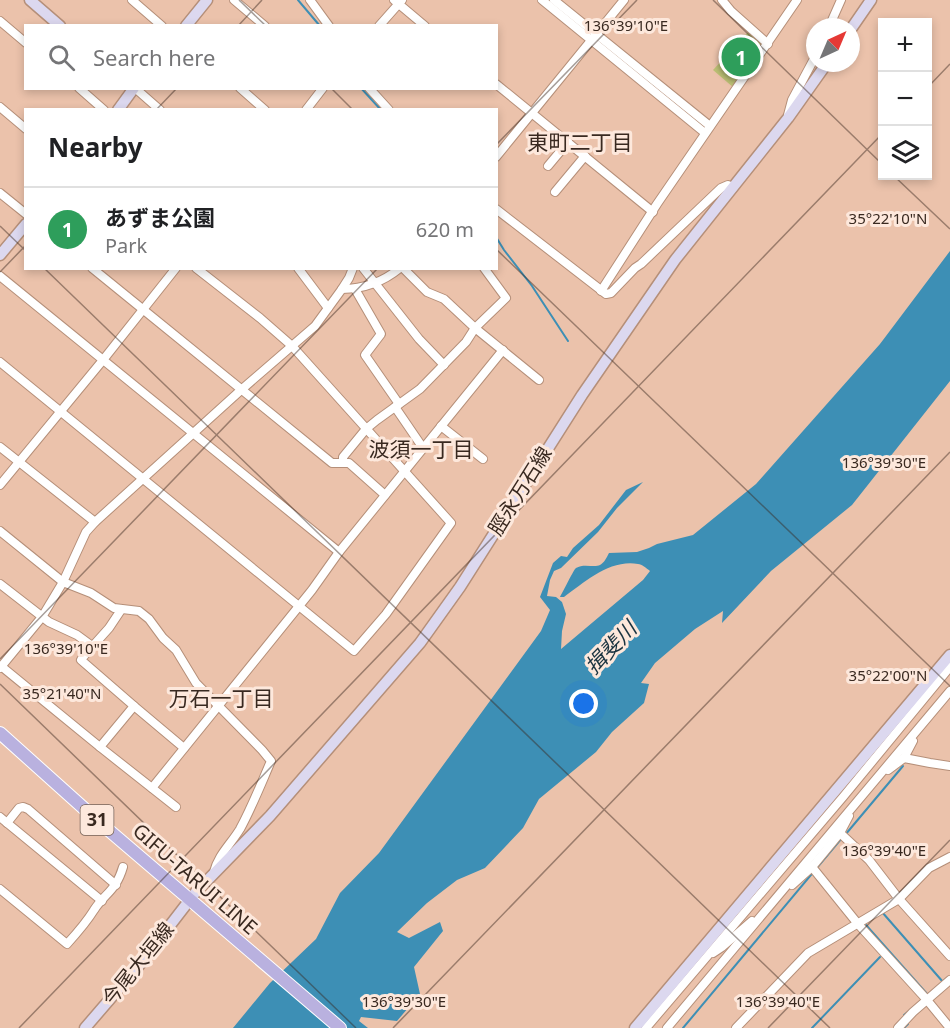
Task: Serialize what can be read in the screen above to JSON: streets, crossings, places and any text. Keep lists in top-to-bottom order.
{
  "streets": {
    "main road": [
      "脛永万石線",
      "31",
      "GIFU-TARUI LINE",
      "今尾大垣線"
    ]
  },
  "crossings": [
    ["脛永万石線", "GIFU-TARUI LINE"],
    ["脛永万石線", "今尾大垣線"],
    ["GIFU-TARUI LINE", "今尾大垣線"]
  ],
  "districts": ["東町二丁目", "波須一丁目", "万石一丁目"],
  "water": ["揖斐川"],
  "north": "top right",
  "page": {
    "map_buttons": ["+", "−"],
    "search": "Search here",
    "pins": "1",
    "heading": "Nearby",
    "list": [
      {
        "mark": "1",
        "name": "あずま公園",
        "note": "Park",
        "value": "620 m"
      }
    ]
  },
  "coordinates": [
    "136°39'10\"E",
    "35°22'10\"N",
    "136°39'30\"E",
    "35°22'00\"N",
    "35°21'40\"N",
    "136°39'40\"E"
  ]
}
